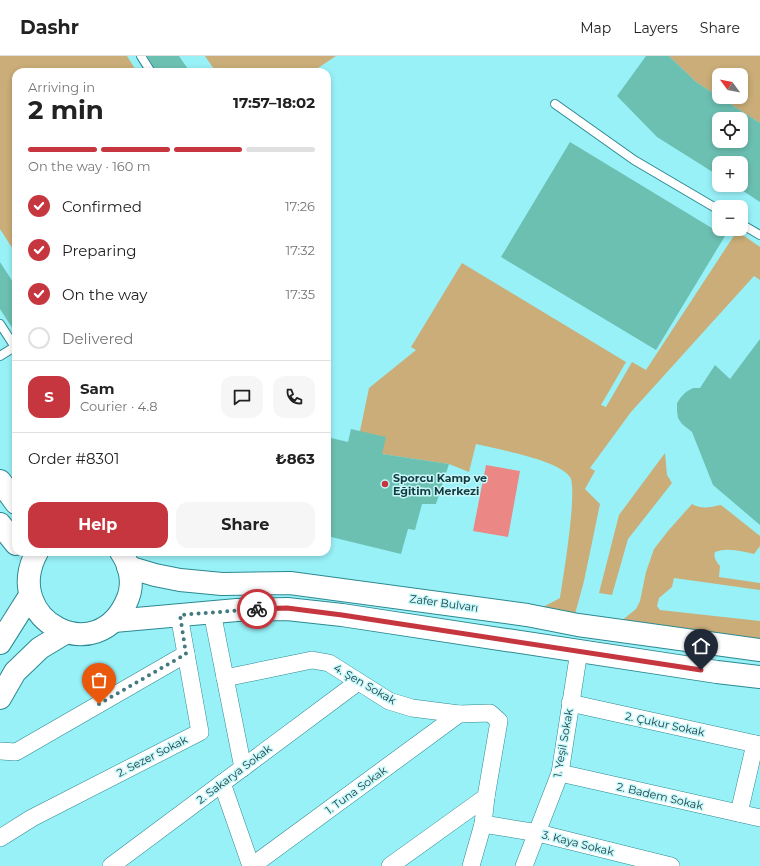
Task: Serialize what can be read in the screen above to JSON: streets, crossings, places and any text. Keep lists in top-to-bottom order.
{
  "streets": {
    "main road": ["Zafer Bulvarı"],
    "street": [
      "4. Şen Sokak",
      "2. Çukur Sokak",
      "1. Yeşil Sokak",
      "2. Sezer Sokak",
      "2. Sakarya Sokak",
      "1. Tuna Sokak",
      "2. Badem Sokak",
      "3. Kaya Sokak"
    ]
  },
  "crossings": [
    ["4. Şen Sokak", "2. Sakarya Sokak"],
    ["4. Şen Sokak", "1. Tuna Sokak"],
    ["4. Şen Sokak", "3. Kaya Sokak"],
    ["2. Çukur Sokak", "1. Yeşil Sokak"],
    ["1. Yeşil Sokak", "2. Badem Sokak"],
    ["1. Yeşil Sokak", "3. Kaya Sokak"]
  ],
  "places": ["Sporcu Kamp ve Eğitim Merkezi"],
  "north": "top left",
  "page": {
    "header": "Dashr",
    "nav": ["Map", "Layers", "Share"],
    "map_buttons": ["+", "−"],
    "heading": ["2 min", "Arriving in", "17:57–18:02"],
    "panel": [
      "Sam",
      "Courier · 4.8",
      "Order #8301",
      "₺863"
    ],
    "bar": "On the way · 160 m",
    "list": [
      ["Confirmed", "17:26"],
      ["Preparing", "17:32"],
      ["On the way", "17:35"],
      "Delivered"
    ],
    "round": "S",
    "buttons": ["Help", "Share"]
  }
}
